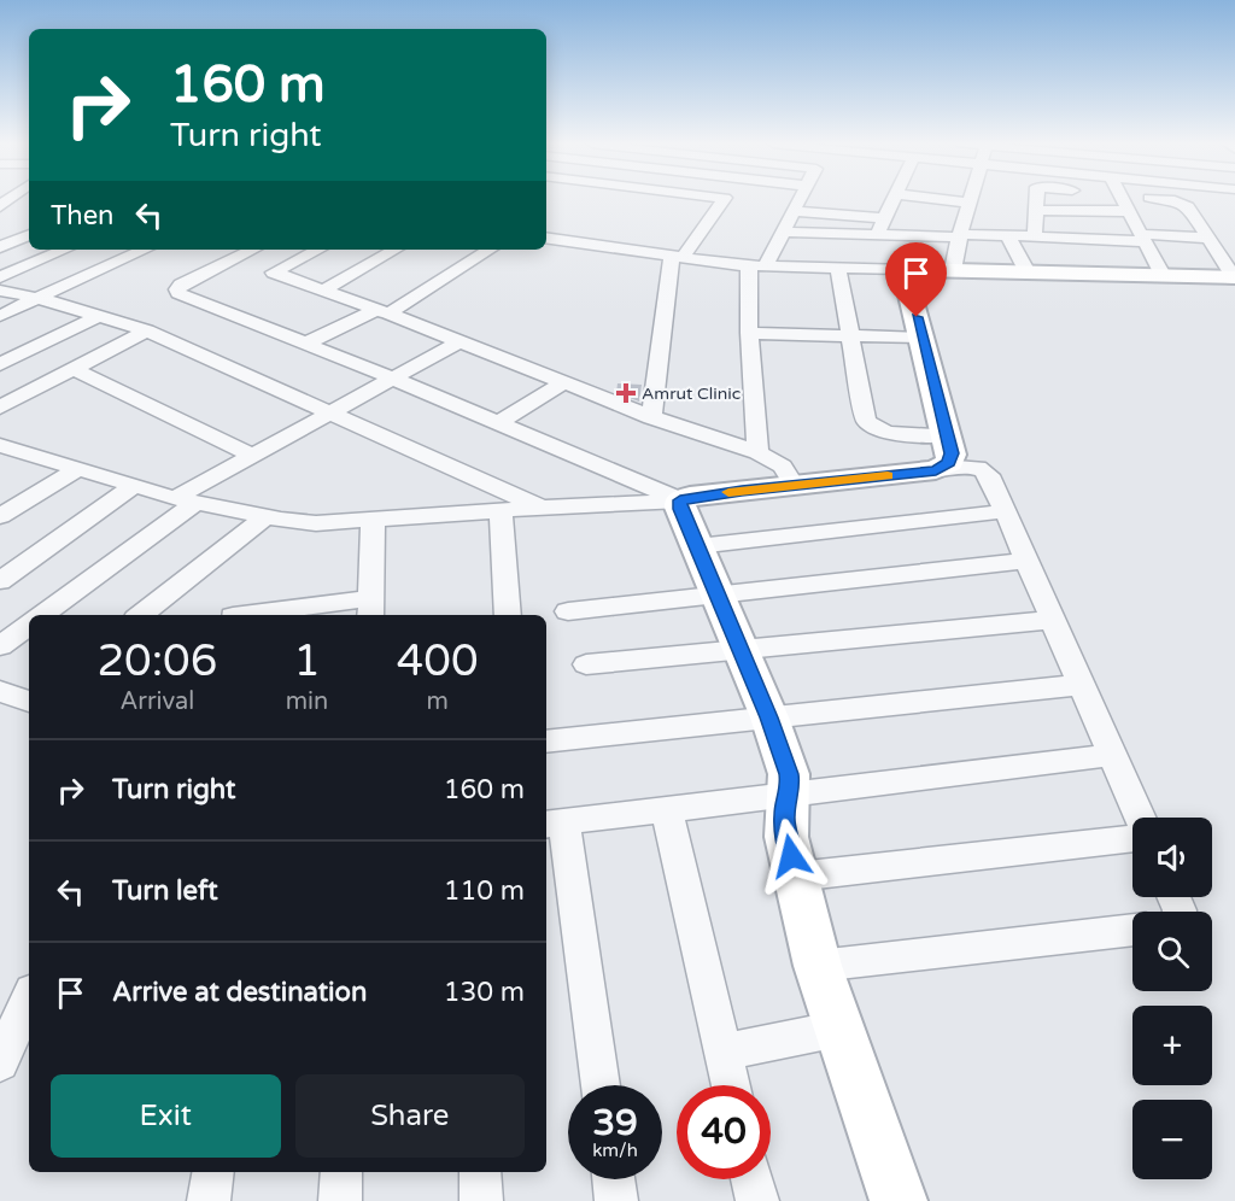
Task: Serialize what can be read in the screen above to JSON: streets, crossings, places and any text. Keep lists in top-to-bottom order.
{
  "places": {
    "health": ["Amrut Clinic"]
  },
  "page": {
    "turn": ["160 m", "Turn right"],
    "then": "Then",
    "eta": [
      "20:06",
      "Arrival",
      "1",
      "min",
      "400",
      "m"
    ],
    "list": [
      {
        "name": "Turn right",
        "value": "160 m"
      },
      {
        "name": "Turn left",
        "value": "110 m"
      },
      {
        "name": "Arrive at destination",
        "value": "130 m"
      }
    ],
    "map_buttons": ["+", "−"],
    "buttons": ["Exit", "Share"],
    "speed": "39 km/h",
    "limit": "40"
  }
}
